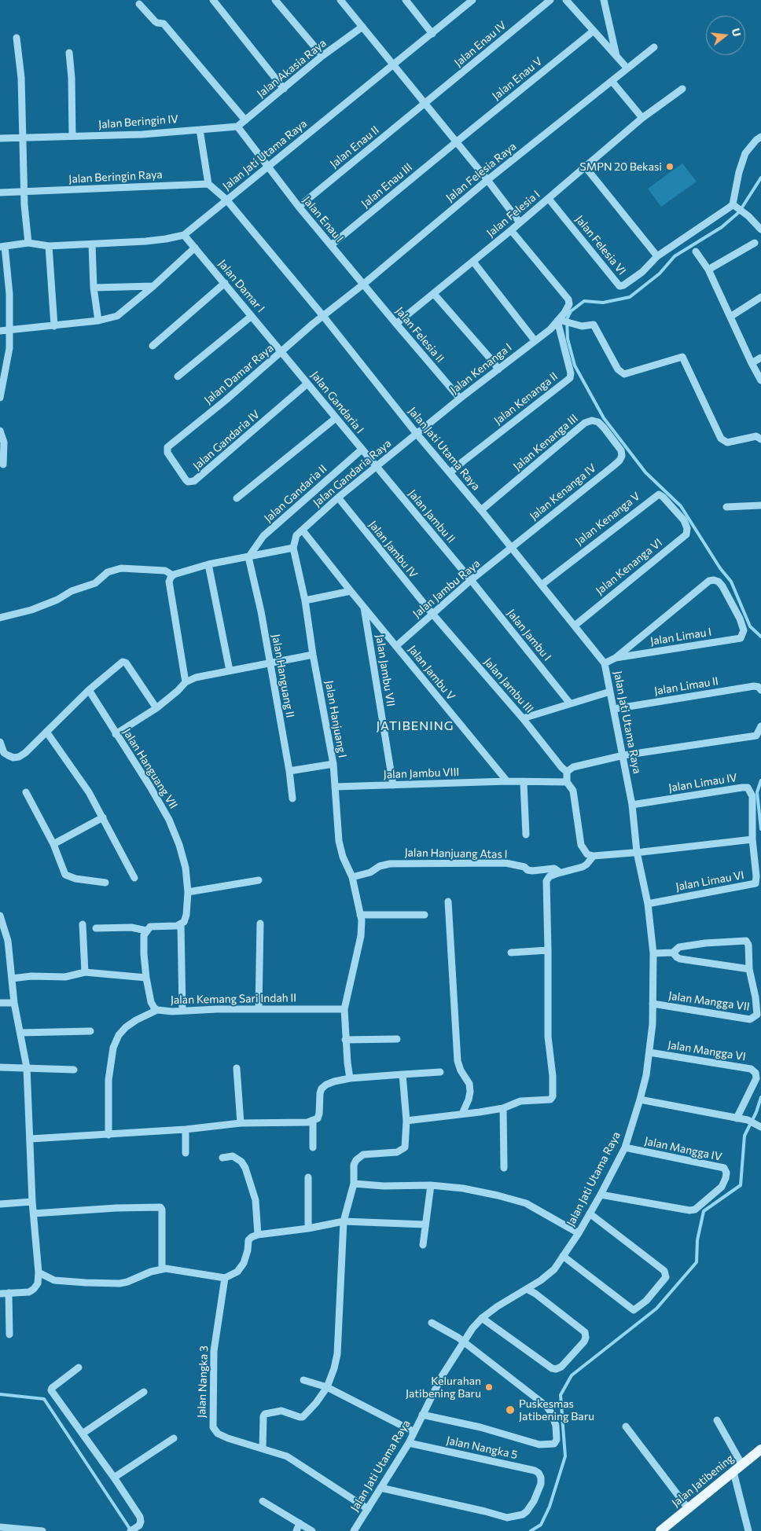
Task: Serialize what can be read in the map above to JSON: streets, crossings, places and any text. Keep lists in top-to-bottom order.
{
  "streets": {
    "main road": ["Jalan Jatibening"],
    "street": [
      "Jalan Enau IV",
      "Jalan Akasia Raya",
      "Jalan Enau V",
      "Jalan Beringin IV",
      "Jalan Enau II",
      "Jalan Jati Utama Raya",
      "Jalan Felesia Raya",
      "Jalan Beringin Raya",
      "Jalan Enau III",
      "Jalan Felesia I",
      "Jalan Enau I",
      "Jalan Felesia VI",
      "Jalan Damar I",
      "Jalan Felesia II",
      "Jalan Kenanga I",
      "Jalan Damar Raya",
      "Jalan Kenanga II",
      "Jalan Gandaria I",
      "Jalan Gandaria IV",
      "Jalan Kenanga III",
      "Jalan Gandaria Raya",
      "Jalan Kenanga IV",
      "Jalan Gandaria II",
      "Jalan Jambu II",
      "Jalan Kenanga V",
      "Jalan Jambu IV",
      "Jalan Kenanga VI",
      "Jalan Jambu Raya",
      "Jalan Jambu I",
      "Jalan Limau I",
      "Jalan Jambu VII",
      "Jalan Jambu V",
      "Jalan Hanguang II",
      "Jalan Jambu III",
      "Jalan Limau II",
      "Jalan Hanjuang I",
      "Jalan Hanguang VII",
      "Jalan Jambu VIII",
      "Jalan Limau IV",
      "Jalan Hanjuang Atas I",
      "Jalan Limau VI",
      "Jalan Kemang Sari Indah II",
      "Jalan Mangga VII",
      "Jalan Mangga VI",
      "Jalan Mangga IV",
      "Jalan Nangka 3",
      "Jalan Nangka 5"
    ]
  },
  "crossings": [
    ["Jalan Enau IV", "Jalan Enau II"],
    ["Jalan Akasia Raya", "Jalan Beringin IV"],
    ["Jalan Enau V", "Jalan Enau III"],
    ["Jalan Enau II", "Jalan Enau I"],
    ["Jalan Jati Utama Raya", "Jalan Felesia Raya"],
    ["Jalan Jati Utama Raya", "Jalan Enau I"],
    ["Jalan Jati Utama Raya", "Jalan Kenanga I"],
    ["Jalan Jati Utama Raya", "Jalan Damar Raya"],
    ["Jalan Jati Utama Raya", "Jalan Kenanga II"],
    ["Jalan Jati Utama Raya", "Jalan Kenanga III"],
    ["Jalan Jati Utama Raya", "Jalan Gandaria Raya"],
    ["Jalan Jati Utama Raya", "Jalan Kenanga IV"],
    ["Jalan Jati Utama Raya", "Jalan Kenanga V"],
    ["Jalan Jati Utama Raya", "Jalan Kenanga VI"],
    ["Jalan Jati Utama Raya", "Jalan Jambu Raya"],
    ["Jalan Jati Utama Raya", "Jalan Limau II"],
    ["Jalan Jati Utama Raya", "Jalan Limau IV"],
    ["Jalan Jati Utama Raya", "Jalan Limau VI"],
    ["Jalan Jati Utama Raya", "Jalan Mangga VII"],
    ["Jalan Jati Utama Raya", "Jalan Mangga VI"],
    ["Jalan Jati Utama Raya", "Jalan Mangga IV"],
    ["Jalan Jati Utama Raya", "Jalan Nangka 3"],
    ["Jalan Jati Utama Raya", "Jalan Nangka 5"],
    ["Jalan Felesia Raya", "Jalan Enau I"],
    ["Jalan Felesia Raya", "Jalan Felesia II"],
    ["Jalan Felesia Raya", "Jalan Damar Raya"],
    ["Jalan Enau III", "Jalan Enau I"],
    ["Jalan Felesia I", "Jalan Felesia VI"],
    ["Jalan Felesia I", "Jalan Felesia II"],
    ["Jalan Enau I", "Jalan Felesia II"],
    ["Jalan Damar I", "Jalan Damar Raya"],
    ["Jalan Damar I", "Jalan Gandaria I"],
    ["Jalan Felesia II", "Jalan Kenanga I"],
    ["Jalan Kenanga I", "Jalan Kenanga II"],
    ["Jalan Kenanga I", "Jalan Gandaria Raya"],
    ["Jalan Damar Raya", "Jalan Gandaria I"],
    ["Jalan Damar Raya", "Jalan Gandaria IV"],
    ["Jalan Gandaria I", "Jalan Gandaria IV"],
    ["Jalan Gandaria I", "Jalan Gandaria Raya"],
    ["Jalan Gandaria I", "Jalan Gandaria II"],
    ["Jalan Gandaria I", "Jalan Jambu II"],
    ["Jalan Kenanga III", "Jalan Kenanga IV"],
    ["Jalan Gandaria Raya", "Jalan Jambu II"],
    ["Jalan Gandaria Raya", "Jalan Jambu IV"],
    ["Jalan Gandaria Raya", "Jalan Jambu V"],
    ["Jalan Kenanga IV", "Jalan Jambu Raya"],
    ["Jalan Gandaria II", "Jalan Hanguang II"],
    ["Jalan Jambu II", "Jalan Jambu Raya"],
    ["Jalan Jambu II", "Jalan Jambu I"],
    ["Jalan Kenanga V", "Jalan Kenanga VI"],
    ["Jalan Jambu IV", "Jalan Jambu Raya"],
    ["Jalan Jambu IV", "Jalan Jambu III"],
    ["Jalan Jambu Raya", "Jalan Jambu I"],
    ["Jalan Jambu Raya", "Jalan Jambu V"],
    ["Jalan Jambu Raya", "Jalan Jambu III"],
    ["Jalan Jambu VII", "Jalan Jambu V"],
    ["Jalan Jambu VII", "Jalan Jambu VIII"],
    ["Jalan Jambu V", "Jalan Jambu VIII"],
    ["Jalan Hanjuang I", "Jalan Jambu VIII"],
    ["Jalan Hanjuang I", "Jalan Hanjuang Atas I"],
    ["Jalan Hanjuang I", "Jalan Kemang Sari Indah II"],
    ["Jalan Hanguang VII", "Jalan Kemang Sari Indah II"],
    ["Jalan Limau IV", "Jalan Limau VI"]
  ],
  "districts": ["JATIBENING"],
  "places": ["SMPN 20 Bekasi", "Kelurahan Jatibening Baru", "Puskesmas Jatibening Baru"],
  "north": "right"
}
